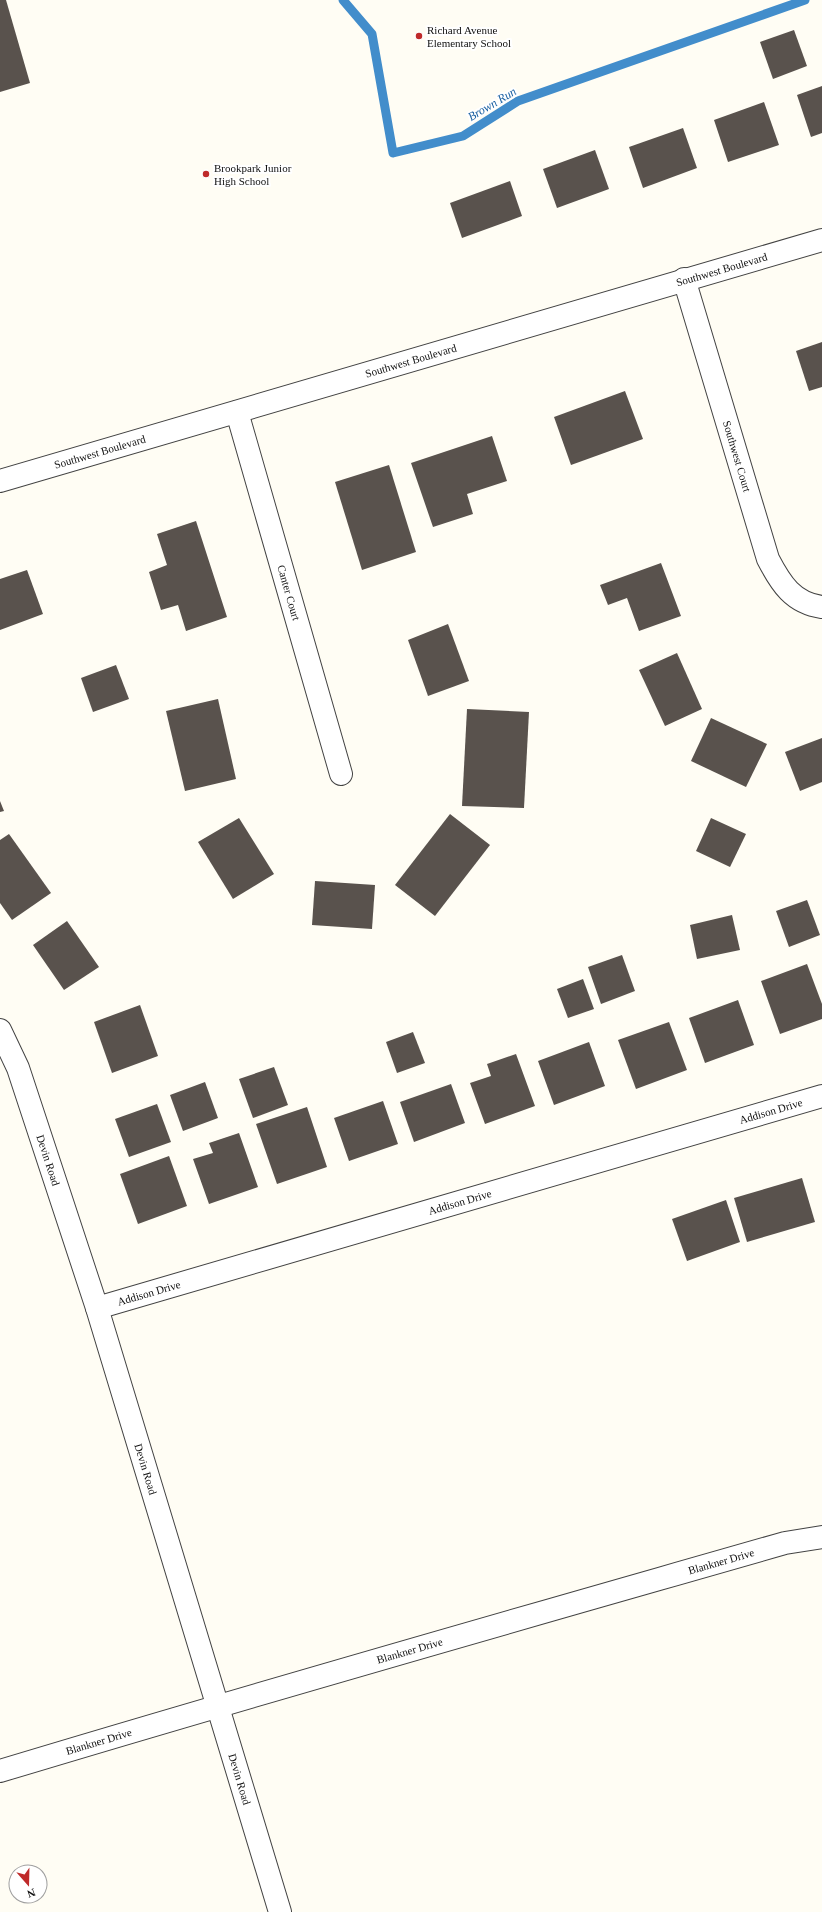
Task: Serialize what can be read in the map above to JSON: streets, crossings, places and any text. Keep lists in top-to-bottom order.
{
  "streets": {
    "street": [
      "Southwest Boulevard",
      "Southwest Court",
      "Canter Court",
      "Addison Drive",
      "Devin Road",
      "Blankner Drive"
    ]
  },
  "crossings": [
    ["Southwest Boulevard", "Southwest Court"],
    ["Southwest Boulevard", "Canter Court"],
    ["Addison Drive", "Devin Road"],
    ["Devin Road", "Blankner Drive"]
  ],
  "water": ["Brown Run"],
  "places": ["Richard Avenue Elementary School", "Brookpark Junior High School"],
  "north": "bottom"
}
